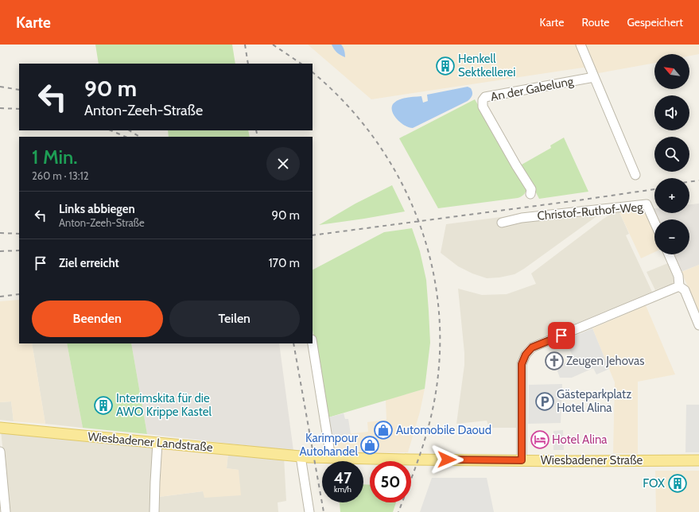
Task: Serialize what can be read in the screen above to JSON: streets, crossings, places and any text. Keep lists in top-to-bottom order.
{
  "streets": {
    "main road": ["Wiesbadener Landstraße", "Wiesbadener Straße"],
    "street": ["An der Gabelung", "Christof-Ruthof-Weg"]
  },
  "crossings": [
    ["Wiesbadener Landstraße", "Wiesbadener Straße"]
  ],
  "places": {
    "building": ["Henkell Sektkellerei", "Interimskita für die AWO Krippe Kastel", "FOX"],
    "church": ["Zeugen Jehovas"],
    "parking": ["Gästeparkplatz Hotel Alina"],
    "shop": ["Automobile Daoud", "Karimpour Autohandel"],
    "hotel": ["Hotel Alina"]
  },
  "north": "top left",
  "page": {
    "header": "Karte",
    "nav": ["Karte", "Route", "Gespeichert"],
    "map_buttons": ["+", "−"],
    "turn": ["90 m", "Anton-Zeeh-Straße"],
    "heading": ["1 Min.", "260 m · 13:12"],
    "list": [
      {
        "name": "Links abbiegen",
        "note": "Anton-Zeeh-Straße",
        "value": "90 m"
      },
      {
        "name": "Ziel erreicht",
        "value": "170 m"
      }
    ],
    "buttons": ["Beenden", "Teilen"],
    "speed": "47 km/h",
    "limit": "50"
  }
}
